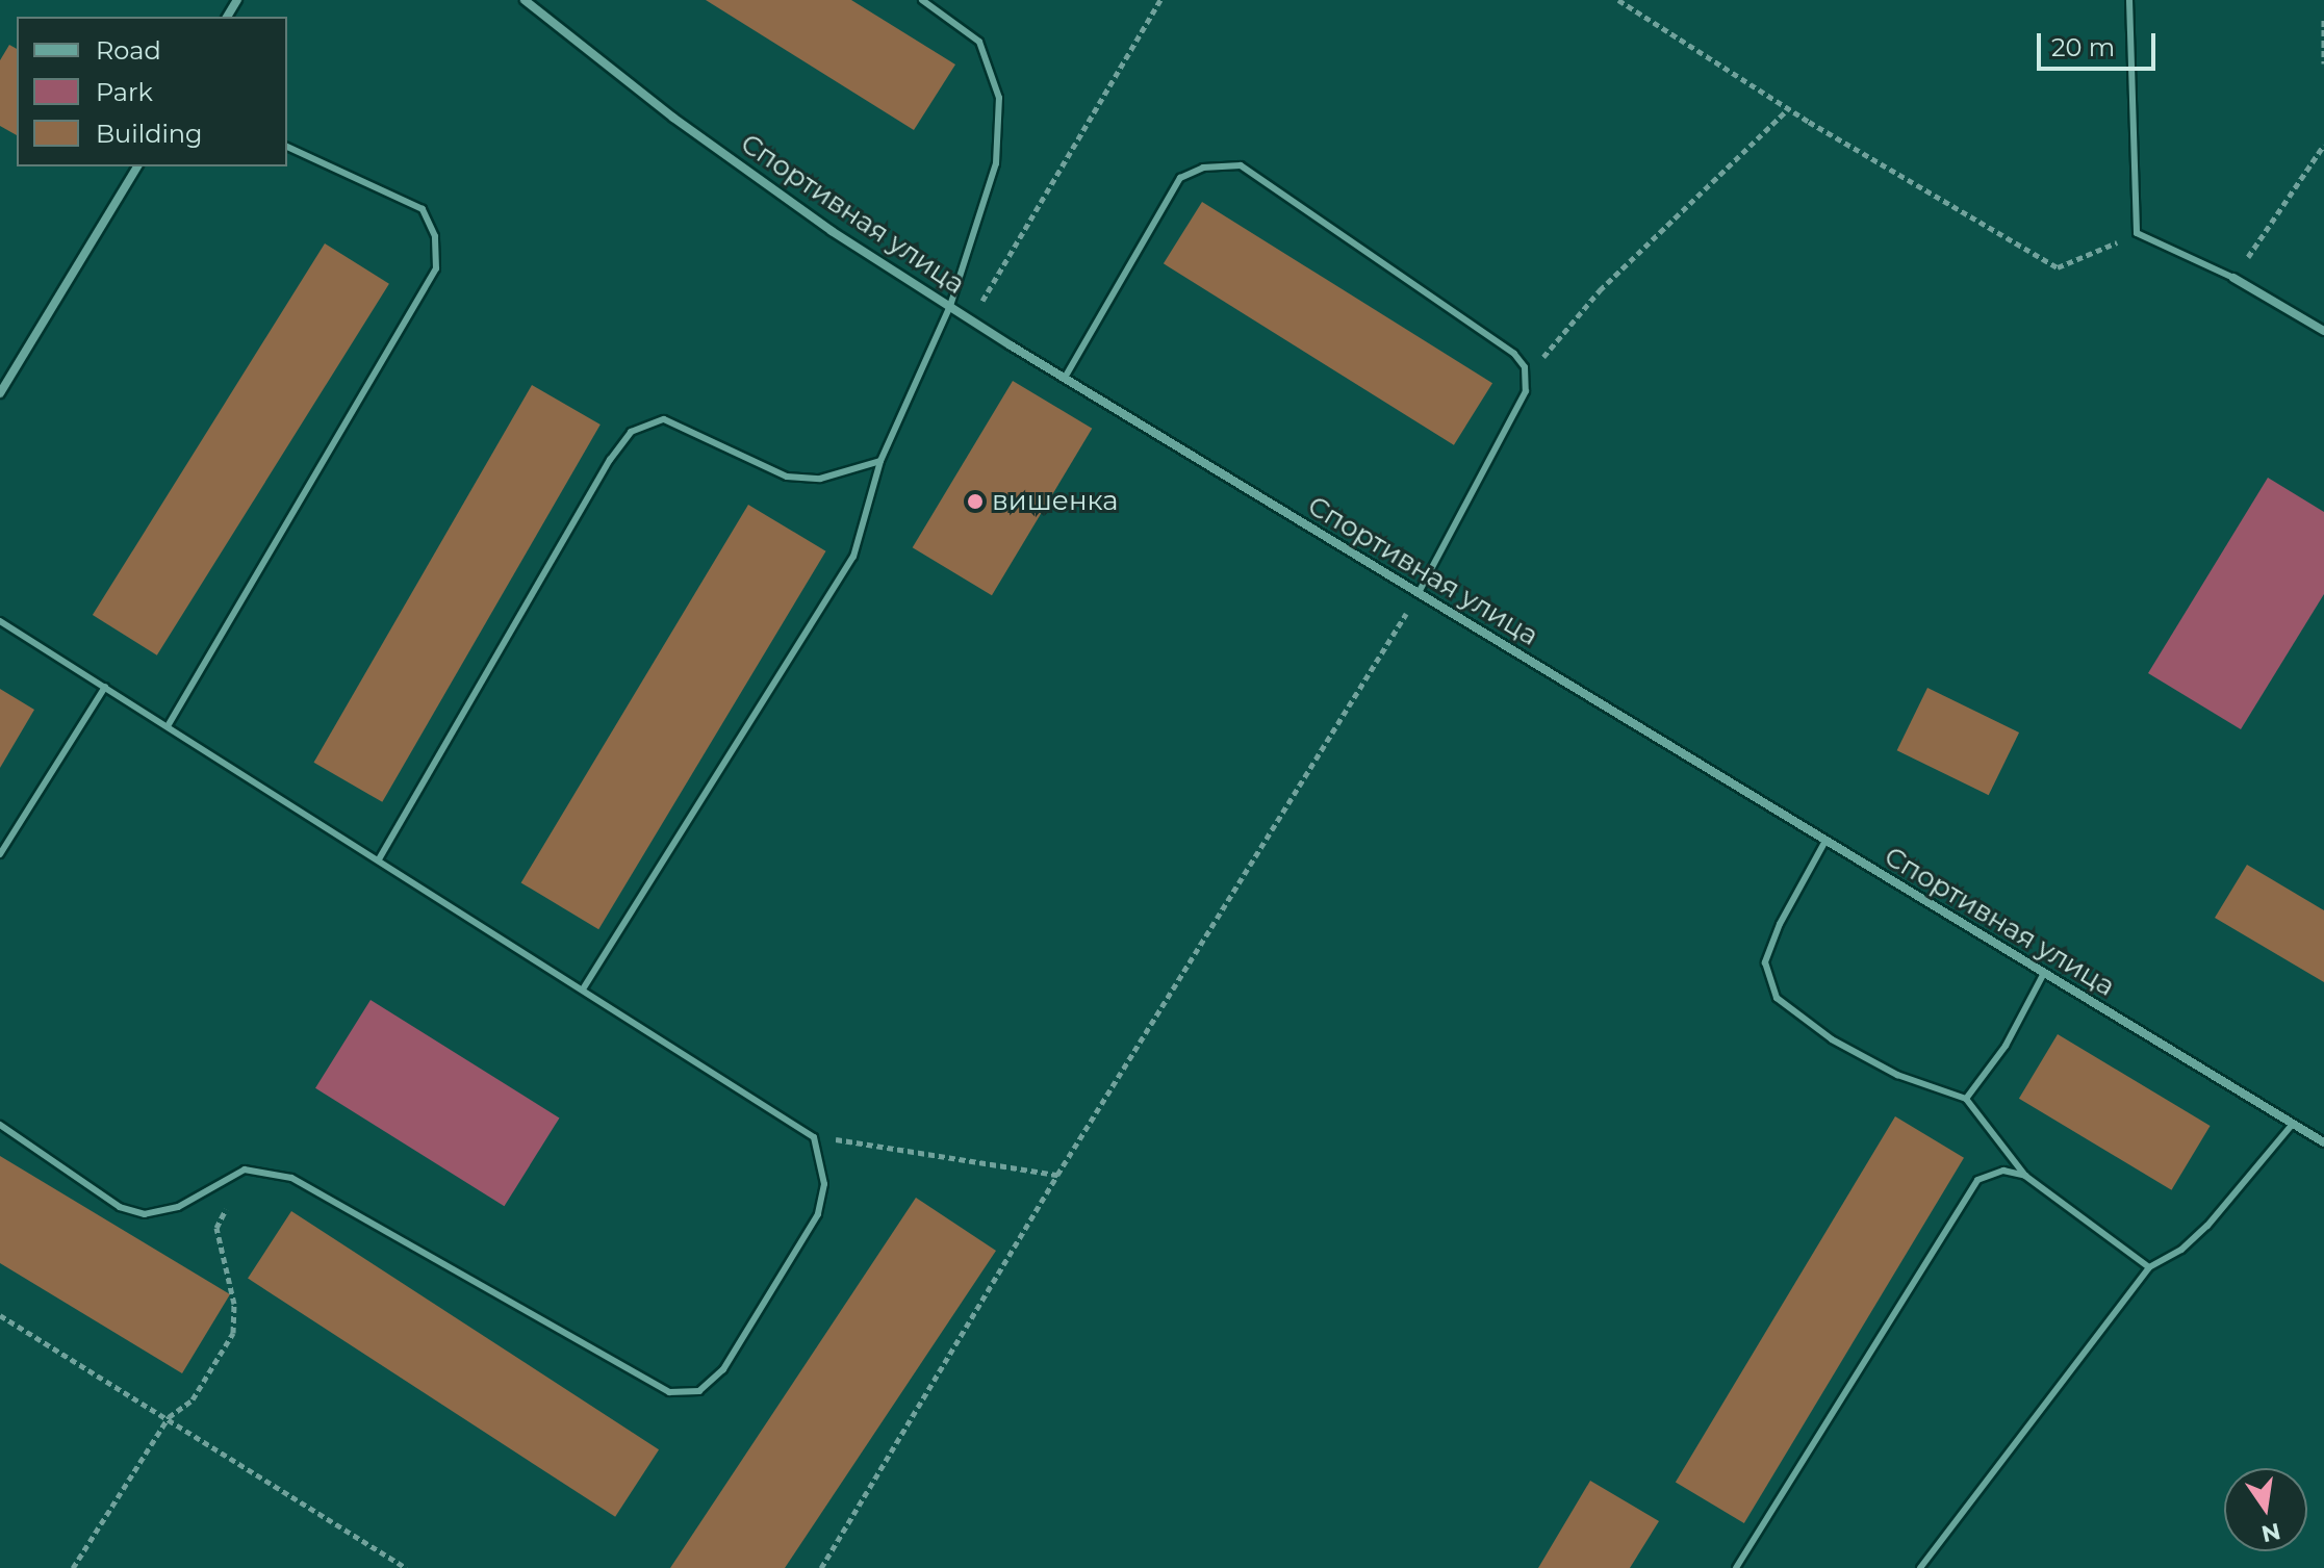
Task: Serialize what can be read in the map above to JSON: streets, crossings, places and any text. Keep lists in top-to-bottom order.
{
  "streets": {
    "street": ["Спортивная улица"]
  },
  "places": ["вишенка"],
  "legend": ["Road", "Park", "Building"],
  "scale_bar": "20 m",
  "north": "bottom"
}
